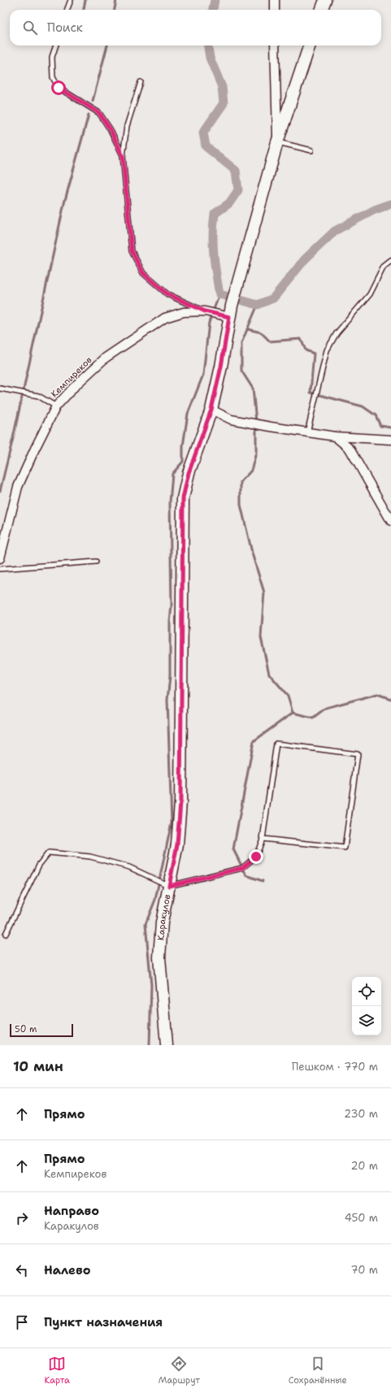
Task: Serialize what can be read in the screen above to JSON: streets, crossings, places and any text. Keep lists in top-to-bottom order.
{
  "streets": {
    "main road": ["Каракулов"],
    "street": ["Кемпиреков"]
  },
  "crossings": [
    ["Кемпиреков", "Каракулов"]
  ],
  "scale_bar": "50 m",
  "page": {
    "search": "Поиск",
    "scale": "50 m",
    "heading": ["10 мин", "Пешком · 770 m"],
    "list": [
      ["Прямо", "230 m"],
      ["Прямо", "Кемпиреков", "20 m"],
      ["Направо", "Каракулов", "450 m"],
      ["Налево", "70 m"],
      "Пункт назначения"
    ],
    "nav": ["Карта", "Маршрут", "Сохранённые"]
  }
}
